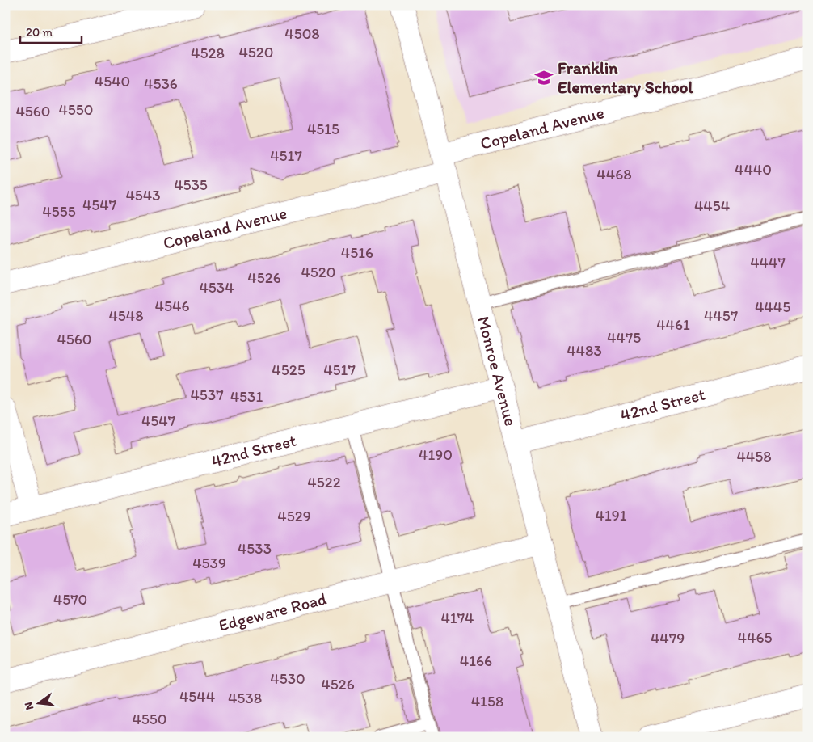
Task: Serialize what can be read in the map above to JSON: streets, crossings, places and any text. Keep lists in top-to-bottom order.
{
  "streets": {
    "street": [
      "Copeland Avenue",
      "Monroe Avenue",
      "42nd Street",
      "Edgeware Road"
    ]
  },
  "crossings": [
    ["Copeland Avenue", "Monroe Avenue"],
    ["Monroe Avenue", "42nd Street"],
    ["Monroe Avenue", "Edgeware Road"]
  ],
  "places": {
    "school or university": ["Franklin Elementary School"]
  },
  "house_numbers": [
    "4508",
    "4520",
    "4528",
    "4540",
    "4536",
    "4550",
    "4560",
    "4515",
    "4517",
    "4440",
    "4468",
    "4535",
    "4543",
    "4547",
    "4454",
    "4555",
    "4516",
    "4447",
    "4520",
    "4526",
    "4534",
    "4546",
    "4445",
    "4548",
    "4457",
    "4461",
    "4475",
    "4560",
    "4483",
    "4525",
    "4517",
    "4537",
    "4531",
    "4547",
    "4190",
    "4458",
    "4522",
    "4191",
    "4529",
    "4533",
    "4539",
    "4570",
    "4174",
    "4465",
    "4479",
    "4166",
    "4530",
    "4526",
    "4544",
    "4538",
    "4158",
    "4550"
  ],
  "scale_bar": "20 m",
  "north": "left"
}
